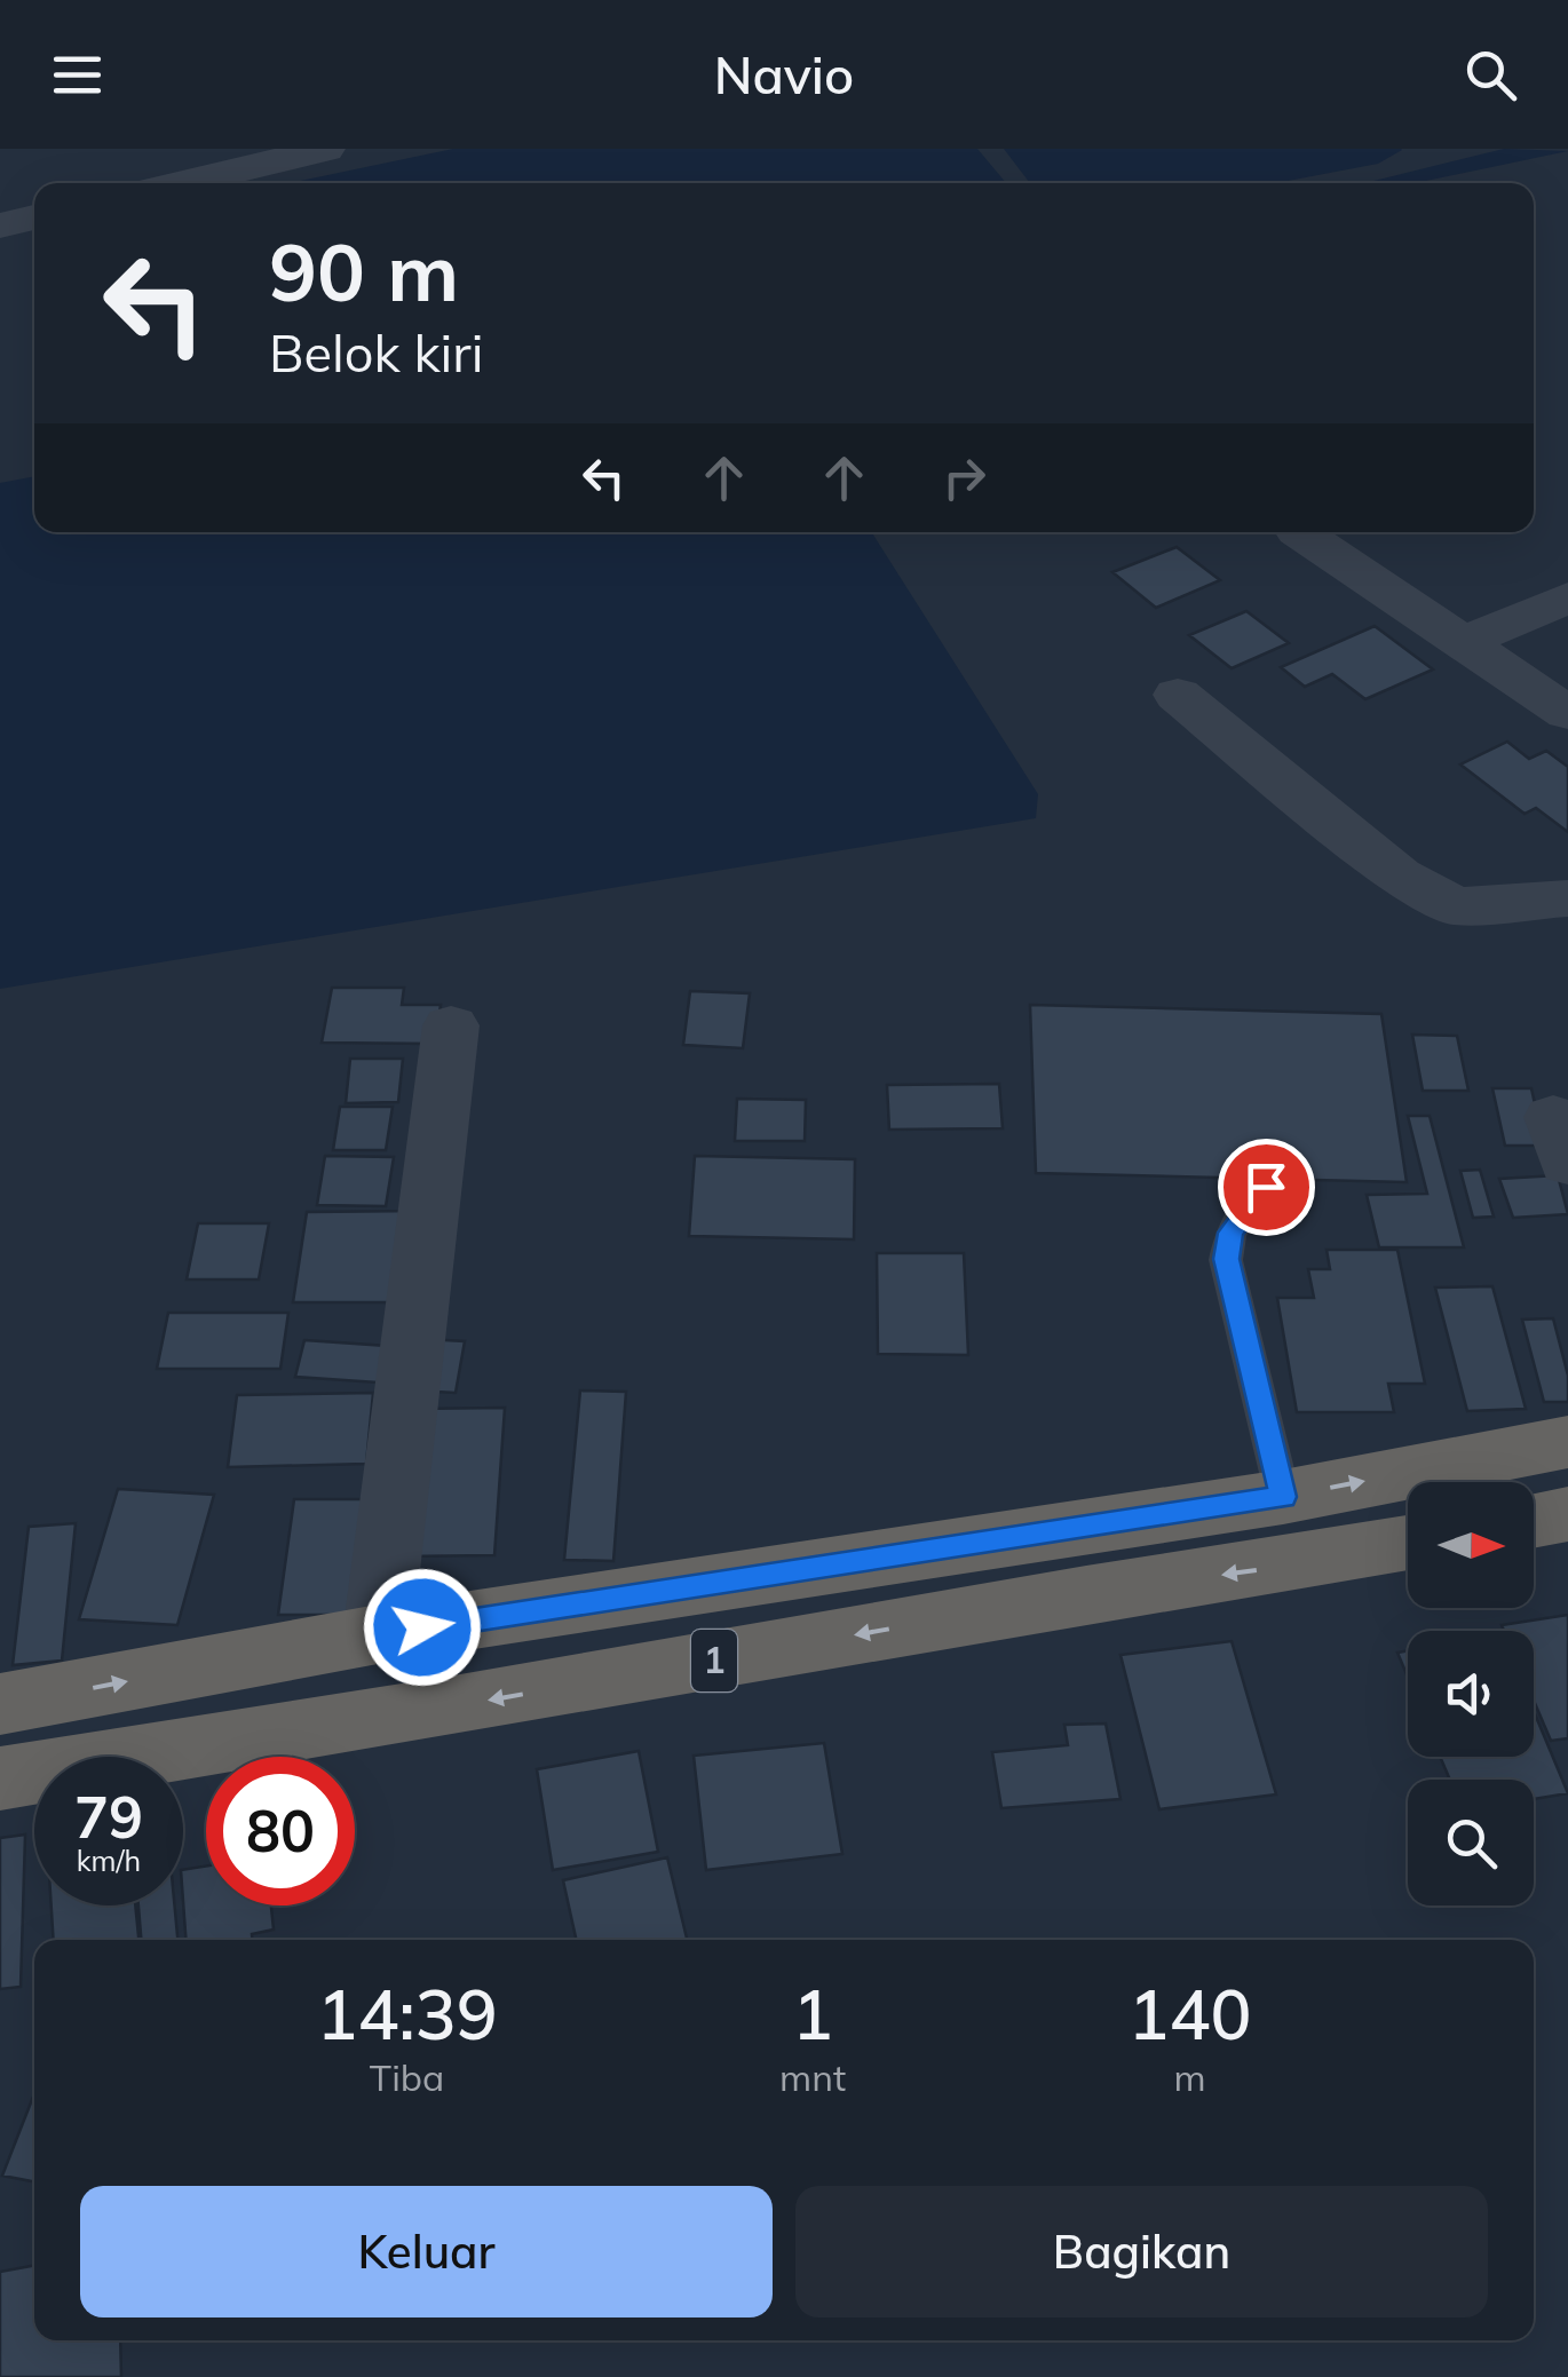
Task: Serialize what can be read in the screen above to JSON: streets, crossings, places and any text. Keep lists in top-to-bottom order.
{
  "streets": {
    "highway": ["1"]
  },
  "north": "right",
  "page": {
    "header": "Navio",
    "turn": ["90 m", "Belok kiri"],
    "speed": "79 km/h",
    "limit": "80",
    "eta": [
      "14:39",
      "Tiba",
      "1",
      "mnt",
      "140",
      "m"
    ],
    "buttons": ["Keluar", "Bagikan"]
  }
}
